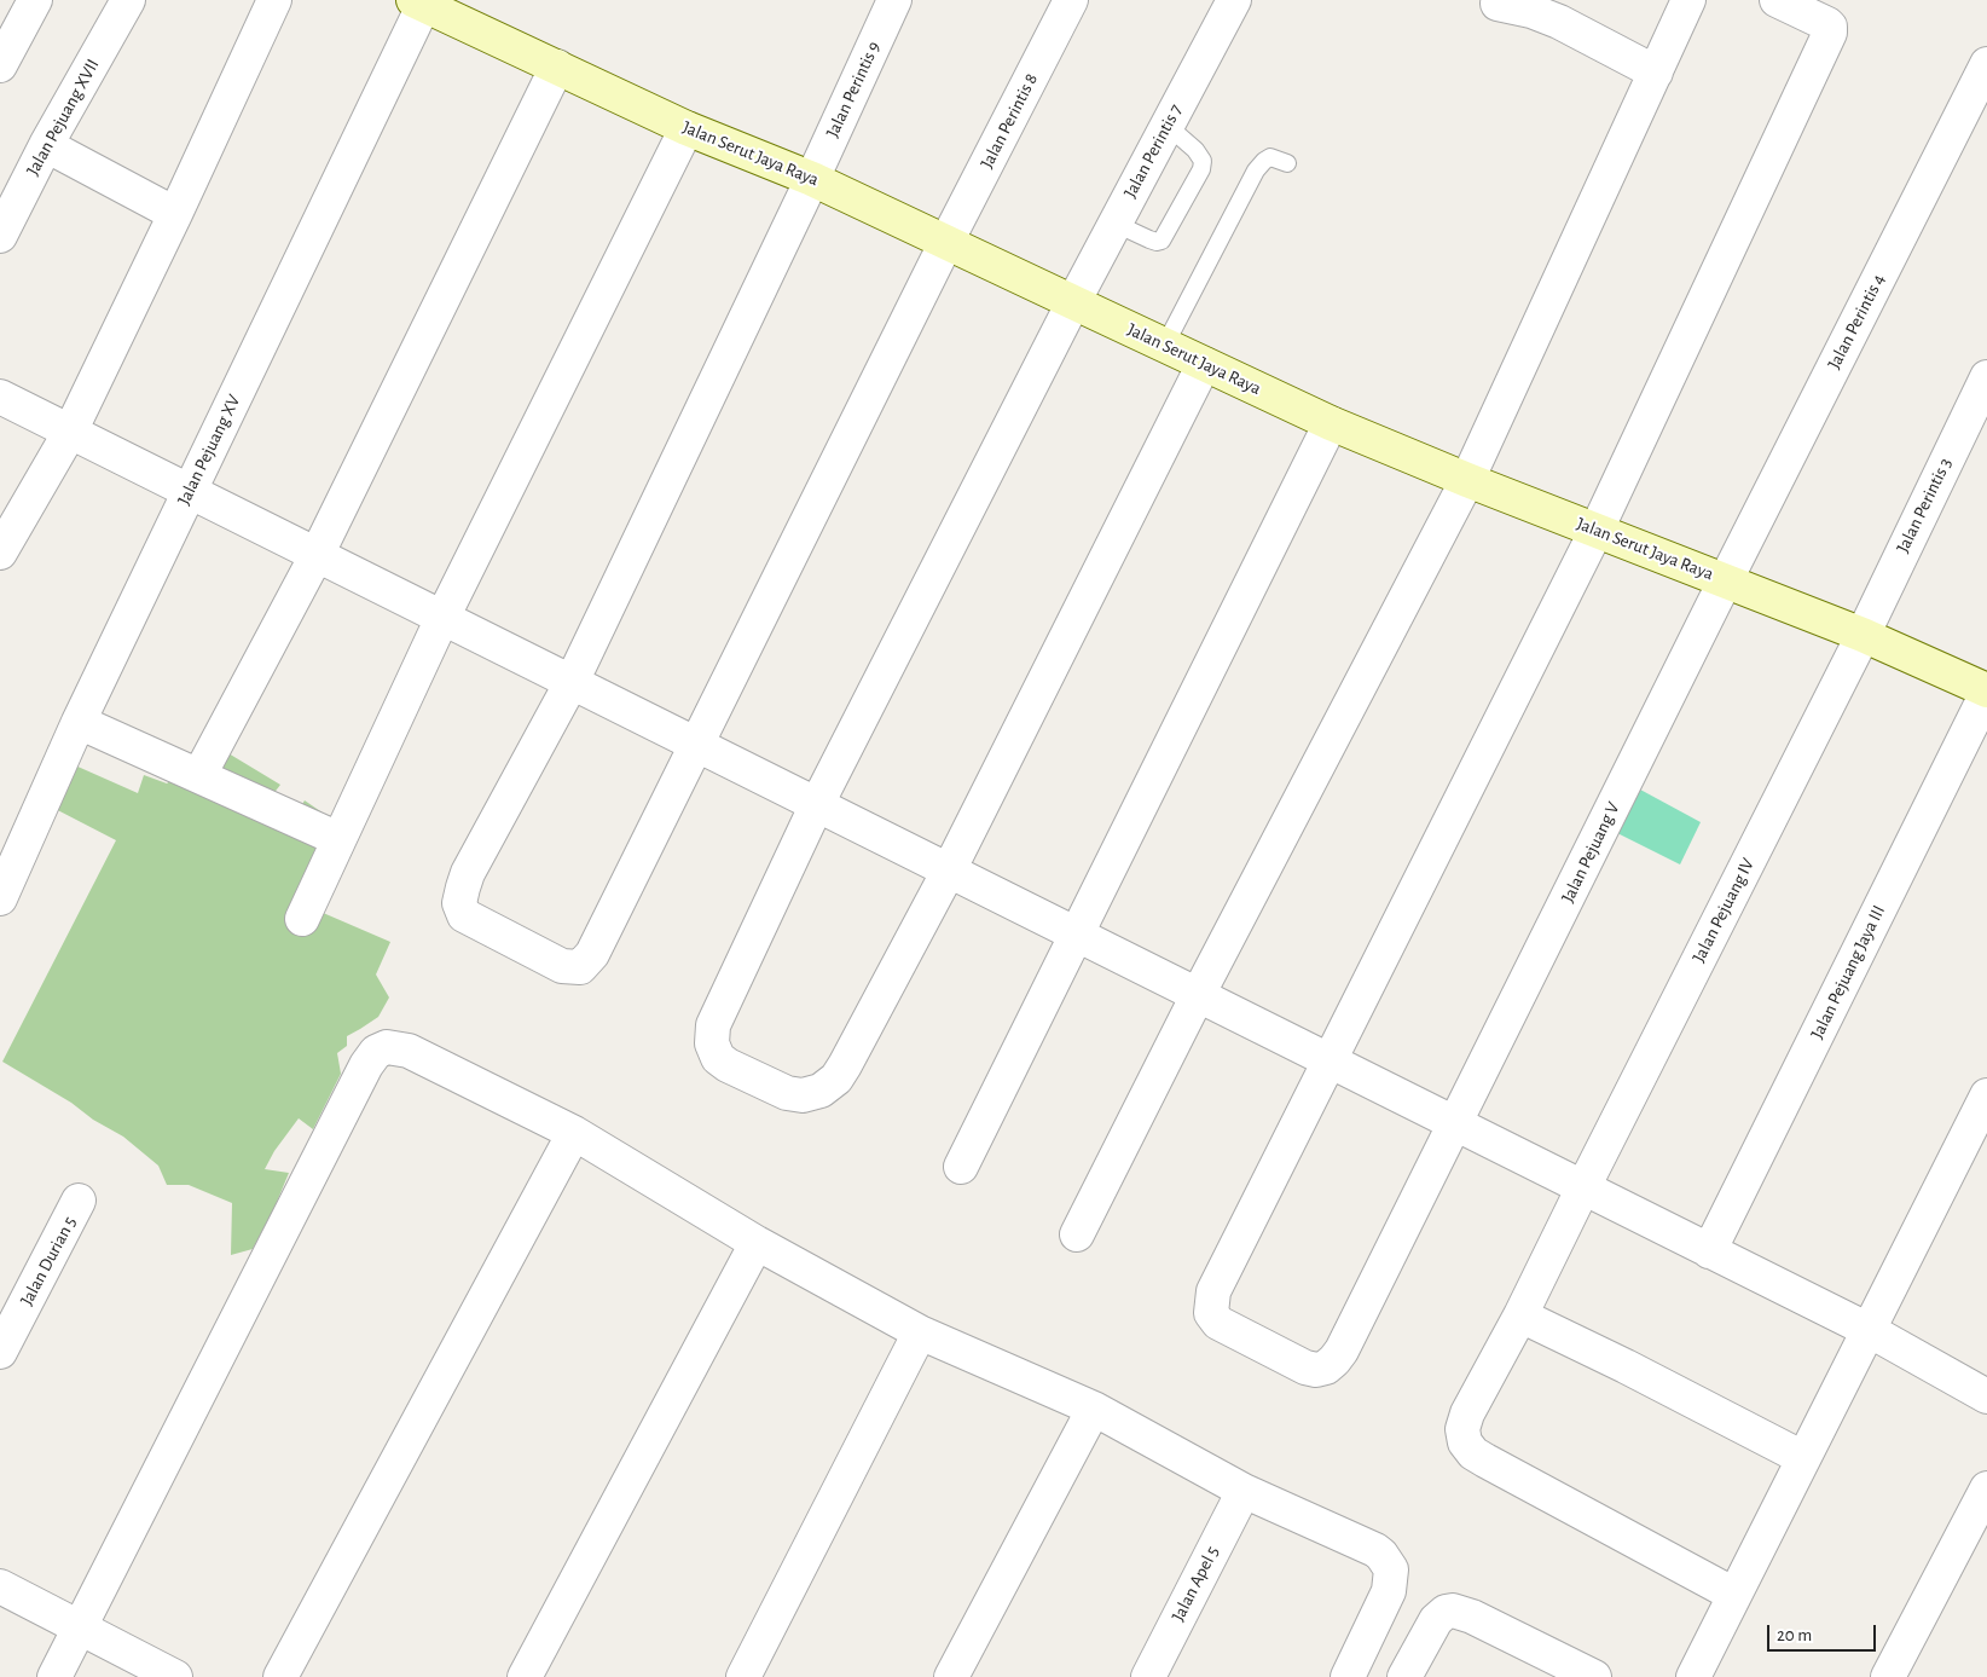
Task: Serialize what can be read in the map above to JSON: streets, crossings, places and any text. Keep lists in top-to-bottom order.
{
  "streets": {
    "street": [
      "Jalan Perintis 9",
      "Jalan Pejuang XVII",
      "Jalan Perintis 8",
      "Jalan Perintis 7",
      "Jalan Serut Jaya Raya",
      "Jalan Perintis 4",
      "Jalan Pejuang XV",
      "Jalan Perintis 3",
      "Jalan Pejuang V",
      "Jalan Pejuang IV",
      "Jalan Pejuang Jaya III",
      "Jalan Durian 5",
      "Jalan Apel 5"
    ]
  },
  "crossings": [
    ["Jalan Perintis 9", "Jalan Perintis 8"],
    ["Jalan Perintis 9", "Jalan Serut Jaya Raya"],
    ["Jalan Perintis 8", "Jalan Serut Jaya Raya"],
    ["Jalan Perintis 7", "Jalan Serut Jaya Raya"],
    ["Jalan Serut Jaya Raya", "Jalan Perintis 4"],
    ["Jalan Serut Jaya Raya", "Jalan Pejuang XV"],
    ["Jalan Serut Jaya Raya", "Jalan Perintis 3"],
    ["Jalan Serut Jaya Raya", "Jalan Pejuang V"],
    ["Jalan Serut Jaya Raya", "Jalan Pejuang IV"],
    ["Jalan Serut Jaya Raya", "Jalan Pejuang Jaya III"],
    ["Jalan Perintis 4", "Jalan Pejuang V"],
    ["Jalan Perintis 3", "Jalan Pejuang IV"]
  ],
  "scale_bar": "20 m"
}
